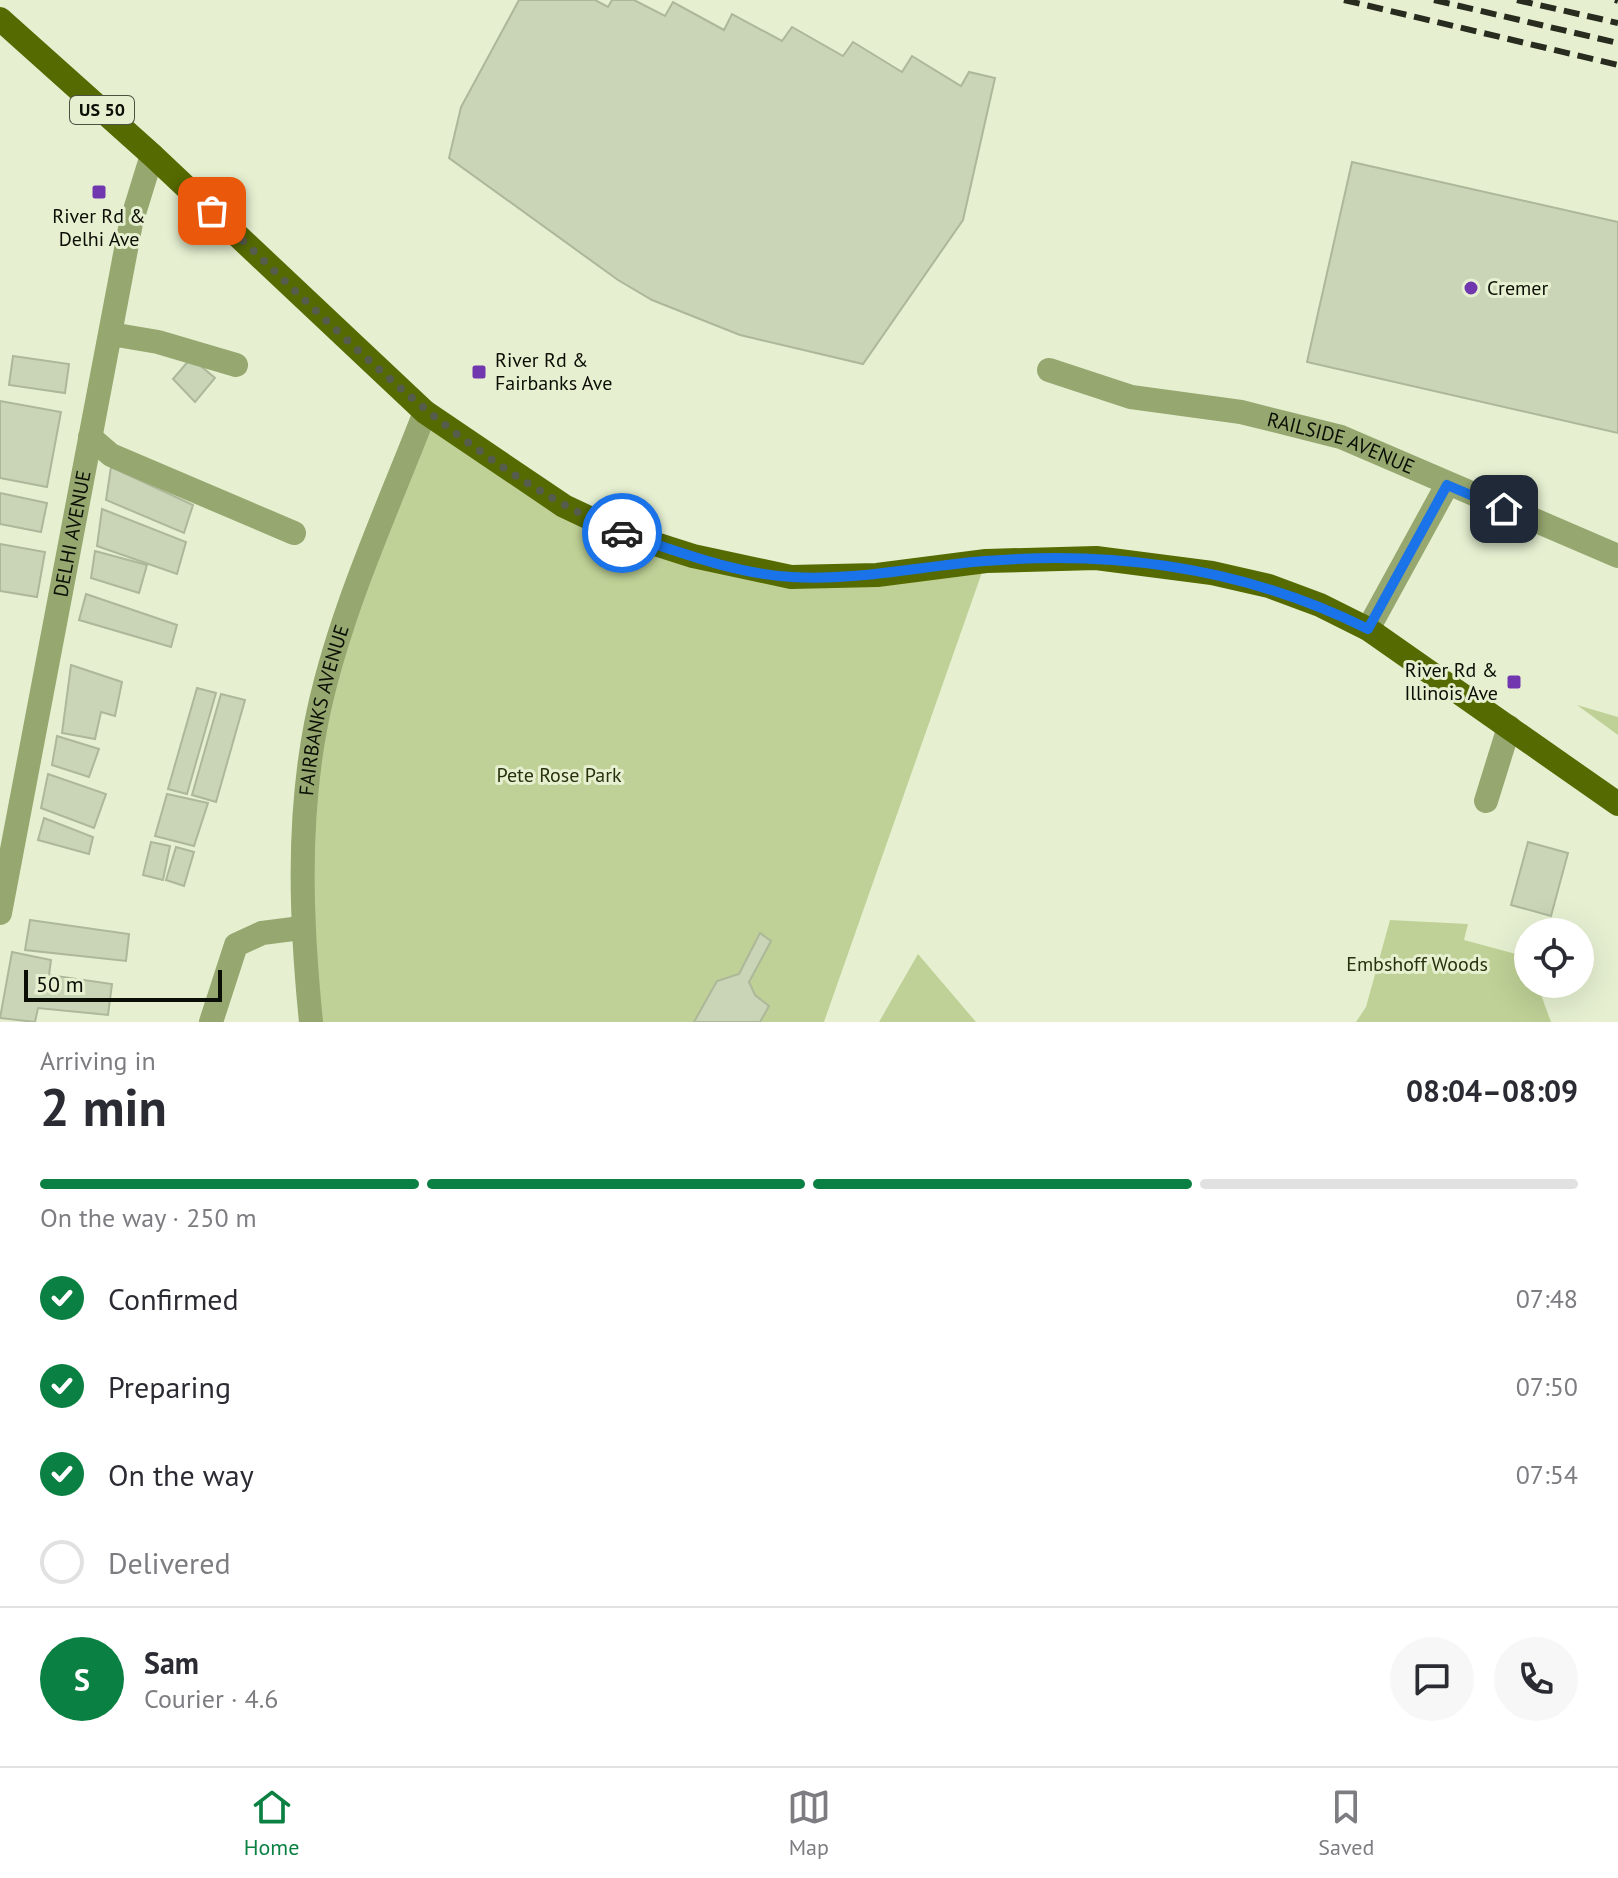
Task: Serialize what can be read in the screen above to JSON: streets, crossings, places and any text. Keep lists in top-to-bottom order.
{
  "streets": {
    "main road": ["US 50"],
    "street": ["RAILSIDE AVENUE", "DELHI AVENUE", "FAIRBANKS AVENUE"]
  },
  "crossings": [
    ["US 50", "DELHI AVENUE"],
    ["US 50", "FAIRBANKS AVENUE"]
  ],
  "parks": ["Pete Rose Park", "Embshoff Woods"],
  "places": {
    "transit": ["River Rd & Delhi Ave", "River Rd & Fairbanks Ave", "River Rd & Illinois Ave"],
    "other": ["Cremer"]
  },
  "scale_bar": "50 m",
  "page": {
    "scale": "50 m",
    "heading": ["2 min", "Arriving in", "08:04–08:09"],
    "panel": ["Sam", "Courier · 4.6"],
    "bar": "On the way · 250 m",
    "list": [
      ["Confirmed", "07:48"],
      ["Preparing", "07:50"],
      ["On the way", "07:54"],
      "Delivered"
    ],
    "round": "S",
    "tabs": ["Home", "Map", "Saved"]
  }
}
